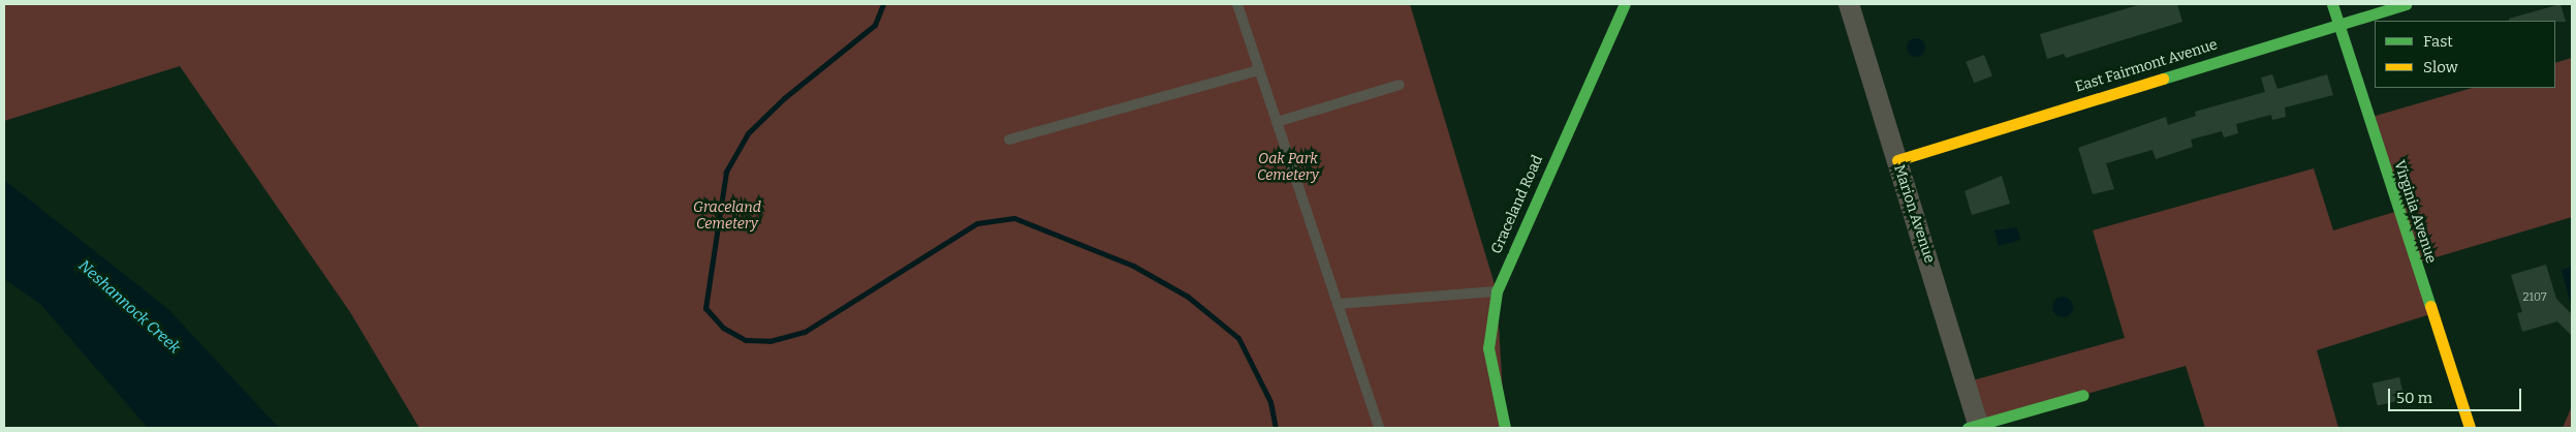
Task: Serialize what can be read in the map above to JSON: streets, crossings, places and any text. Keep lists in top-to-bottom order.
{
  "streets": {
    "street": [
      "East Fairmont Avenue",
      "Graceland Road",
      "Virginia Avenue",
      "Marion Avenue"
    ]
  },
  "crossings": [
    ["East Fairmont Avenue", "Virginia Avenue"],
    ["East Fairmont Avenue", "Marion Avenue"]
  ],
  "water": ["Neshannock Creek"],
  "parks": ["Oak Park Cemetery", "Graceland Cemetery"],
  "house_numbers": ["2107"],
  "legend": ["Fast", "Slow"],
  "scale_bar": "50 m"
}
